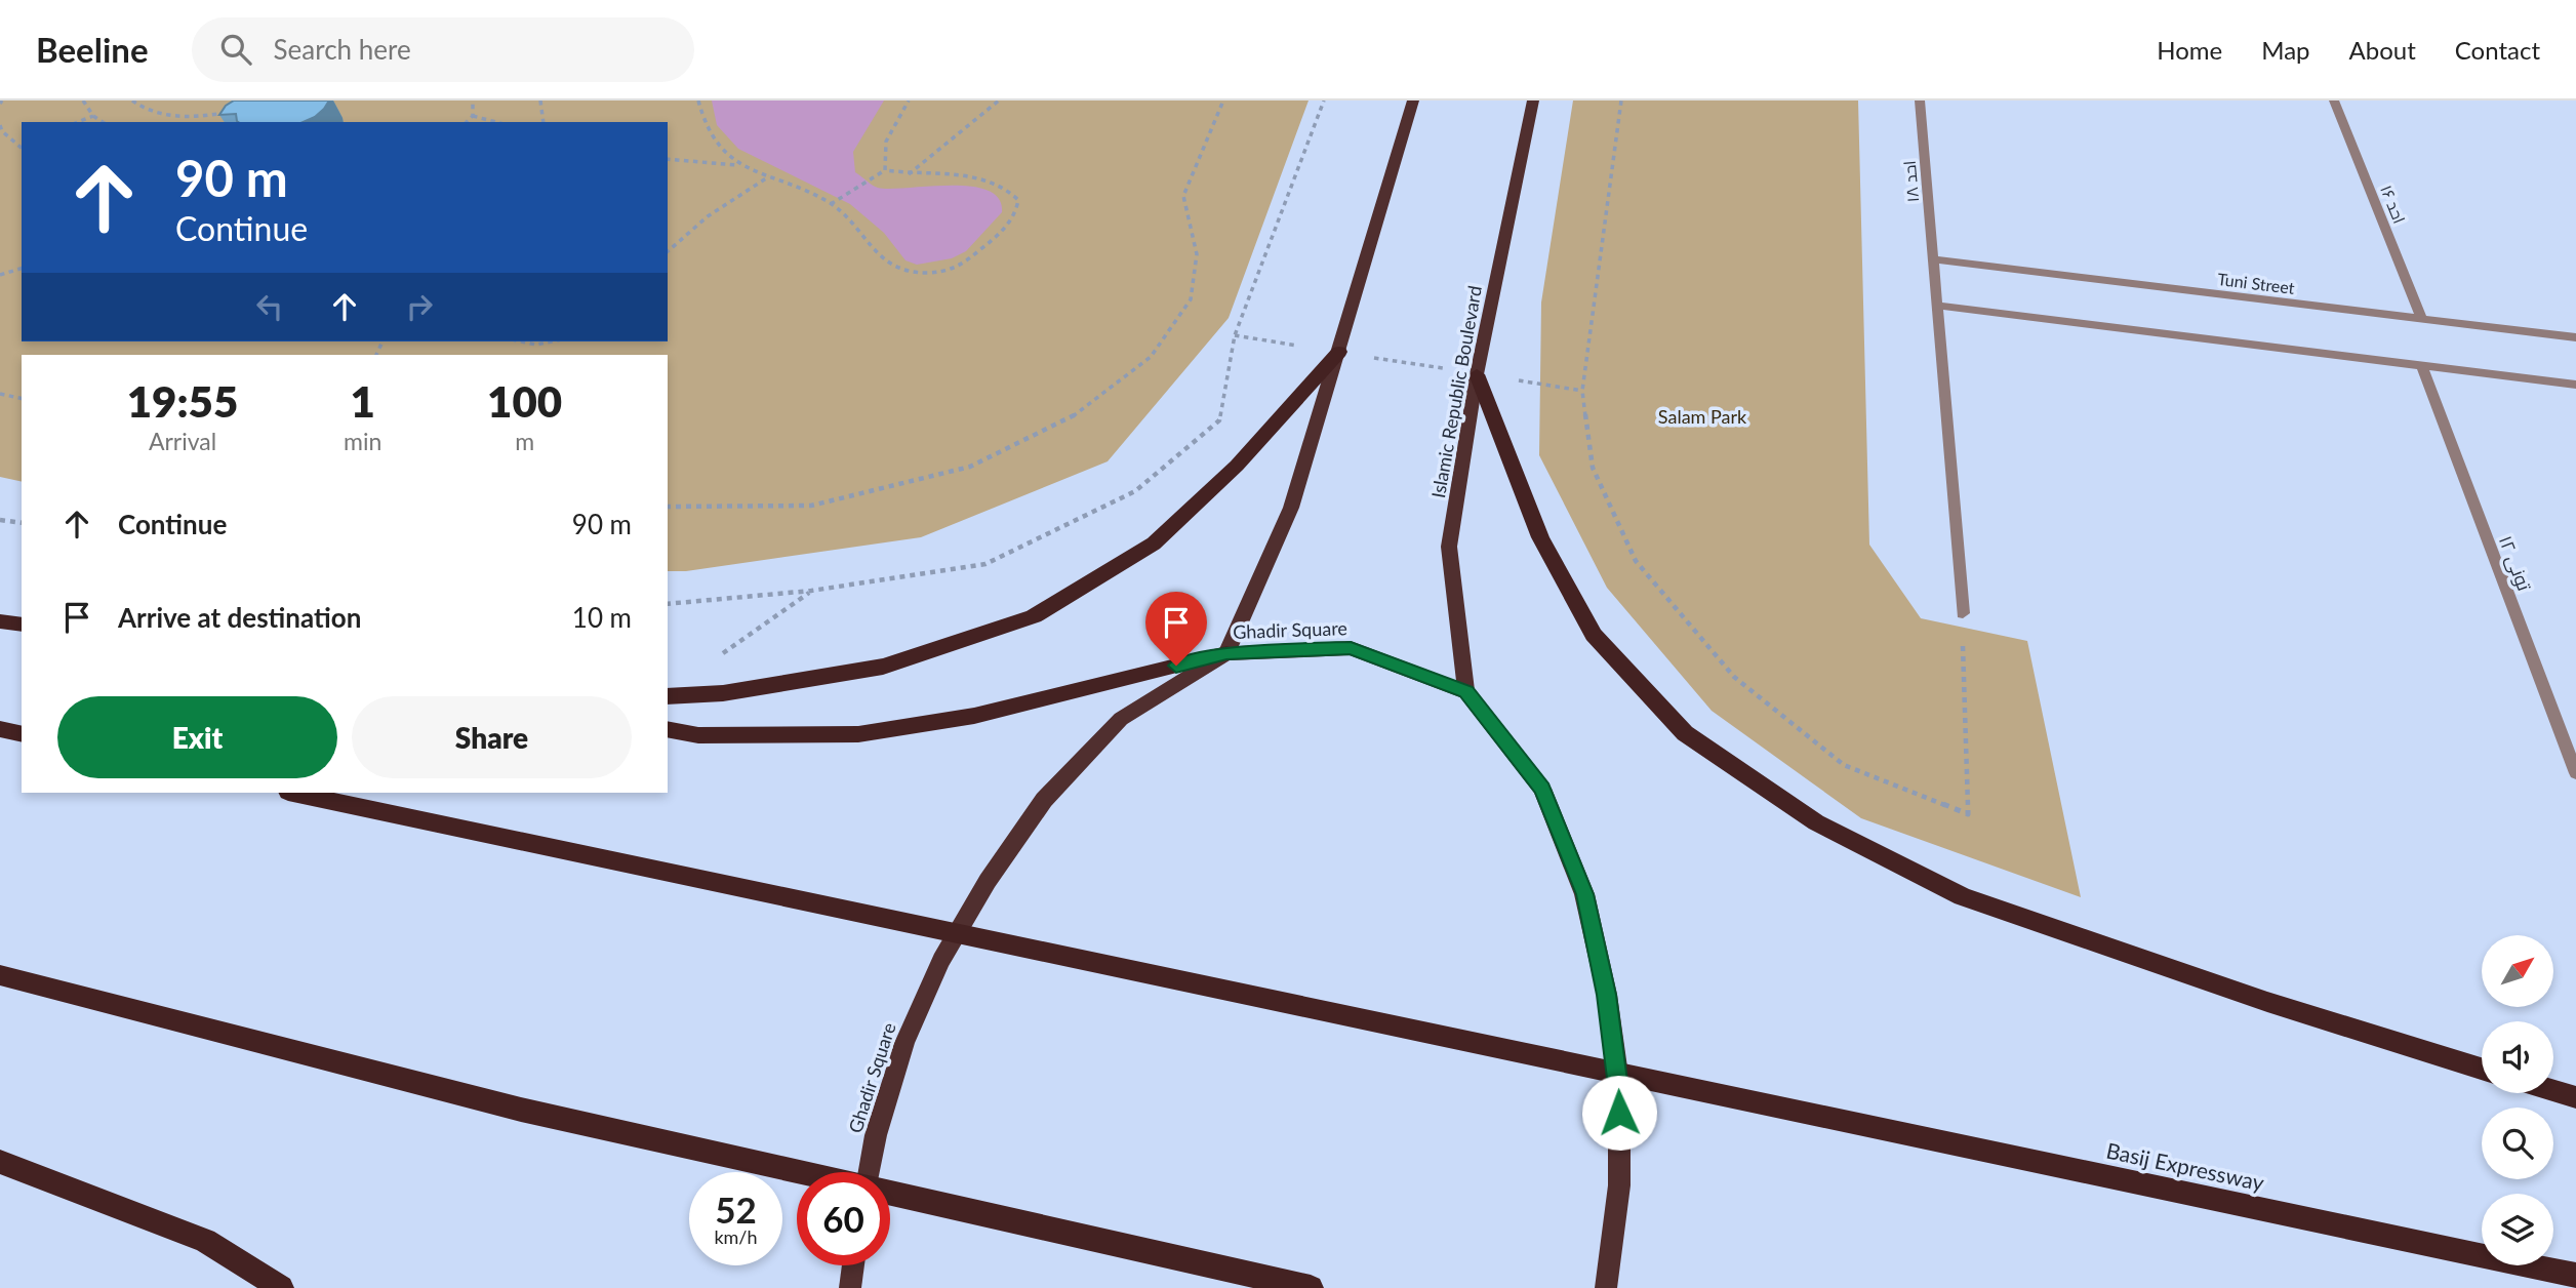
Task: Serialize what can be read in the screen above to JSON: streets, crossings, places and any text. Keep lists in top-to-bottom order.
{
  "streets": {
    "highway": ["Basij Expressway"],
    "main road": ["Islamic Republic Boulevard", "Ghadir Square"],
    "street": [
      "احد ۱۸",
      "احد ۱۶",
      "Tuni Street",
      "تونی ۱۲"
    ]
  },
  "crossings": [
    ["احد ۱۸", "Tuni Street"],
    ["احد ۱۶", "Tuni Street"],
    ["Islamic Republic Boulevard", "Ghadir Square"]
  ],
  "parks": ["Salam Park"],
  "north": "top right",
  "page": {
    "header": "Beeline",
    "search": "Search here",
    "nav": [
      "Home",
      "Map",
      "About",
      "Contact"
    ],
    "turn": ["90 m", "Continue"],
    "eta": [
      "19:55",
      "Arrival",
      "1",
      "min",
      "100",
      "m"
    ],
    "list": [
      {
        "name": "Continue",
        "value": "90 m"
      },
      {
        "name": "Arrive at destination",
        "value": "10 m"
      }
    ],
    "buttons": ["Exit", "Share"],
    "speed": "52 km/h",
    "limit": "60"
  }
}
